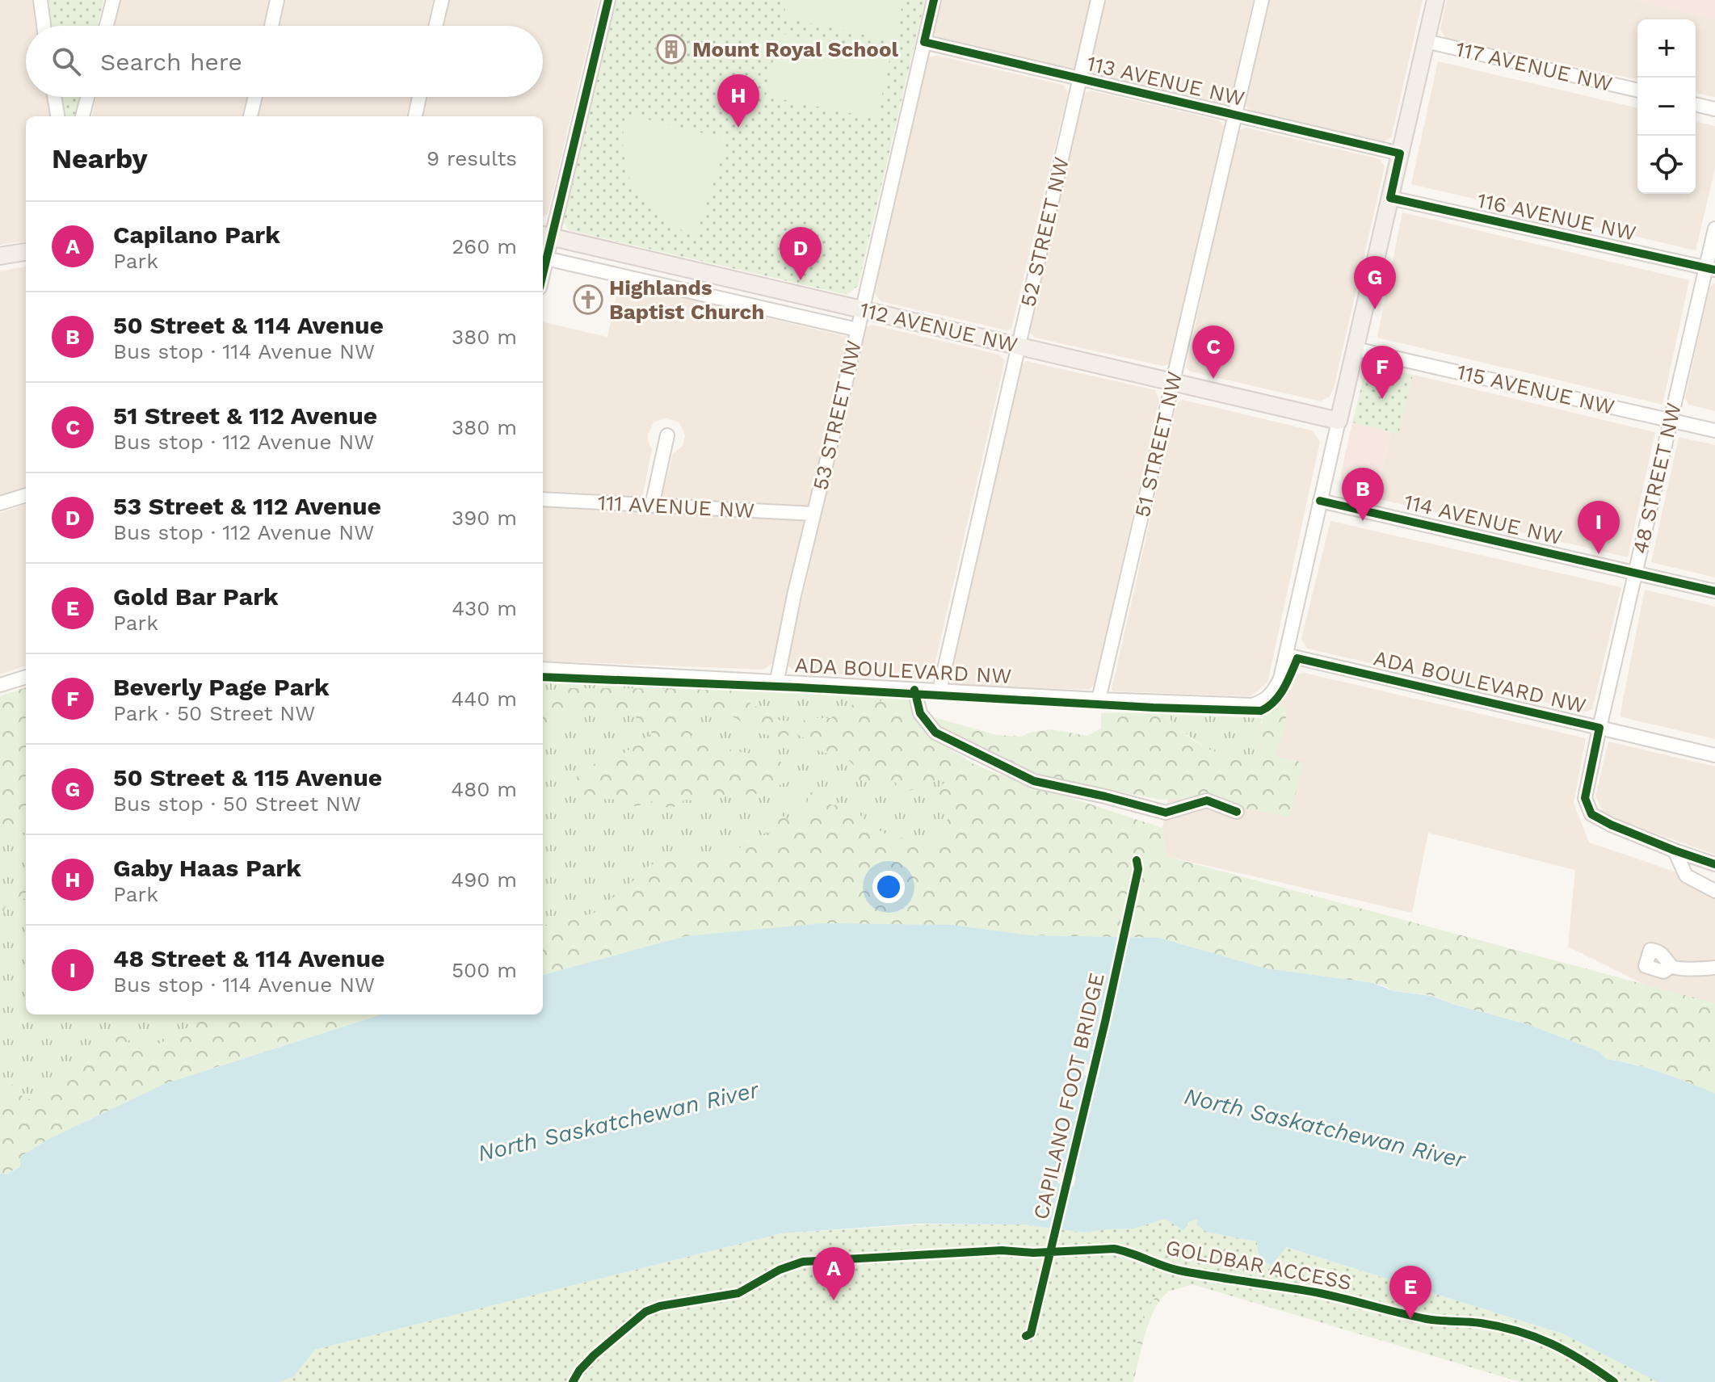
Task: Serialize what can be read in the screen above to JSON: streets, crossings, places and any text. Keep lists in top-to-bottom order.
{
  "streets": {
    "main road": ["112 AVENUE NW"],
    "street": [
      "117 AVENUE NW",
      "113 AVENUE NW",
      "116 AVENUE NW",
      "52 STREET NW",
      "115 AVENUE NW",
      "53 STREET NW",
      "51 STREET NW",
      "48 STREET NW",
      "111 AVENUE NW",
      "114 AVENUE NW",
      "ADA BOULEVARD NW"
    ],
    "cycle path": ["CAPILANO FOOT BRIDGE", "GOLDBAR ACCESS"]
  },
  "crossings": [
    ["113 AVENUE NW", "52 STREET NW"],
    ["113 AVENUE NW", "53 STREET NW"],
    ["113 AVENUE NW", "51 STREET NW"],
    ["116 AVENUE NW", "48 STREET NW"],
    ["52 STREET NW", "112 AVENUE NW"],
    ["52 STREET NW", "ADA BOULEVARD NW"],
    ["112 AVENUE NW", "53 STREET NW"],
    ["112 AVENUE NW", "51 STREET NW"],
    ["115 AVENUE NW", "48 STREET NW"],
    ["53 STREET NW", "111 AVENUE NW"],
    ["53 STREET NW", "ADA BOULEVARD NW"],
    ["51 STREET NW", "ADA BOULEVARD NW"],
    ["48 STREET NW", "114 AVENUE NW"],
    ["48 STREET NW", "ADA BOULEVARD NW"]
  ],
  "water": ["North Saskatchewan River"],
  "places": {
    "building": ["Mount Royal School"],
    "church": ["Highlands Baptist Church"]
  },
  "page": {
    "map_buttons": ["+", "−"],
    "search": "Search here",
    "pins": [
      "H",
      "D",
      "G",
      "C",
      "F",
      "B",
      "I",
      "A",
      "E"
    ],
    "heading": ["Nearby", "9 results"],
    "list": [
      {
        "mark": "A",
        "name": "Capilano Park",
        "note": "Park",
        "value": "260 m"
      },
      {
        "mark": "B",
        "name": "50 Street & 114 Avenue",
        "note": "Bus stop · 114 Avenue NW",
        "value": "380 m"
      },
      {
        "mark": "C",
        "name": "51 Street & 112 Avenue",
        "note": "Bus stop · 112 Avenue NW",
        "value": "380 m"
      },
      {
        "mark": "D",
        "name": "53 Street & 112 Avenue",
        "note": "Bus stop · 112 Avenue NW",
        "value": "390 m"
      },
      {
        "mark": "E",
        "name": "Gold Bar Park",
        "note": "Park",
        "value": "430 m"
      },
      {
        "mark": "F",
        "name": "Beverly Page Park",
        "note": "Park · 50 Street NW",
        "value": "440 m"
      },
      {
        "mark": "G",
        "name": "50 Street & 115 Avenue",
        "note": "Bus stop · 50 Street NW",
        "value": "480 m"
      },
      {
        "mark": "H",
        "name": "Gaby Haas Park",
        "note": "Park",
        "value": "490 m"
      },
      {
        "mark": "I",
        "name": "48 Street & 114 Avenue",
        "note": "Bus stop · 114 Avenue NW",
        "value": "500 m"
      }
    ]
  }
}
